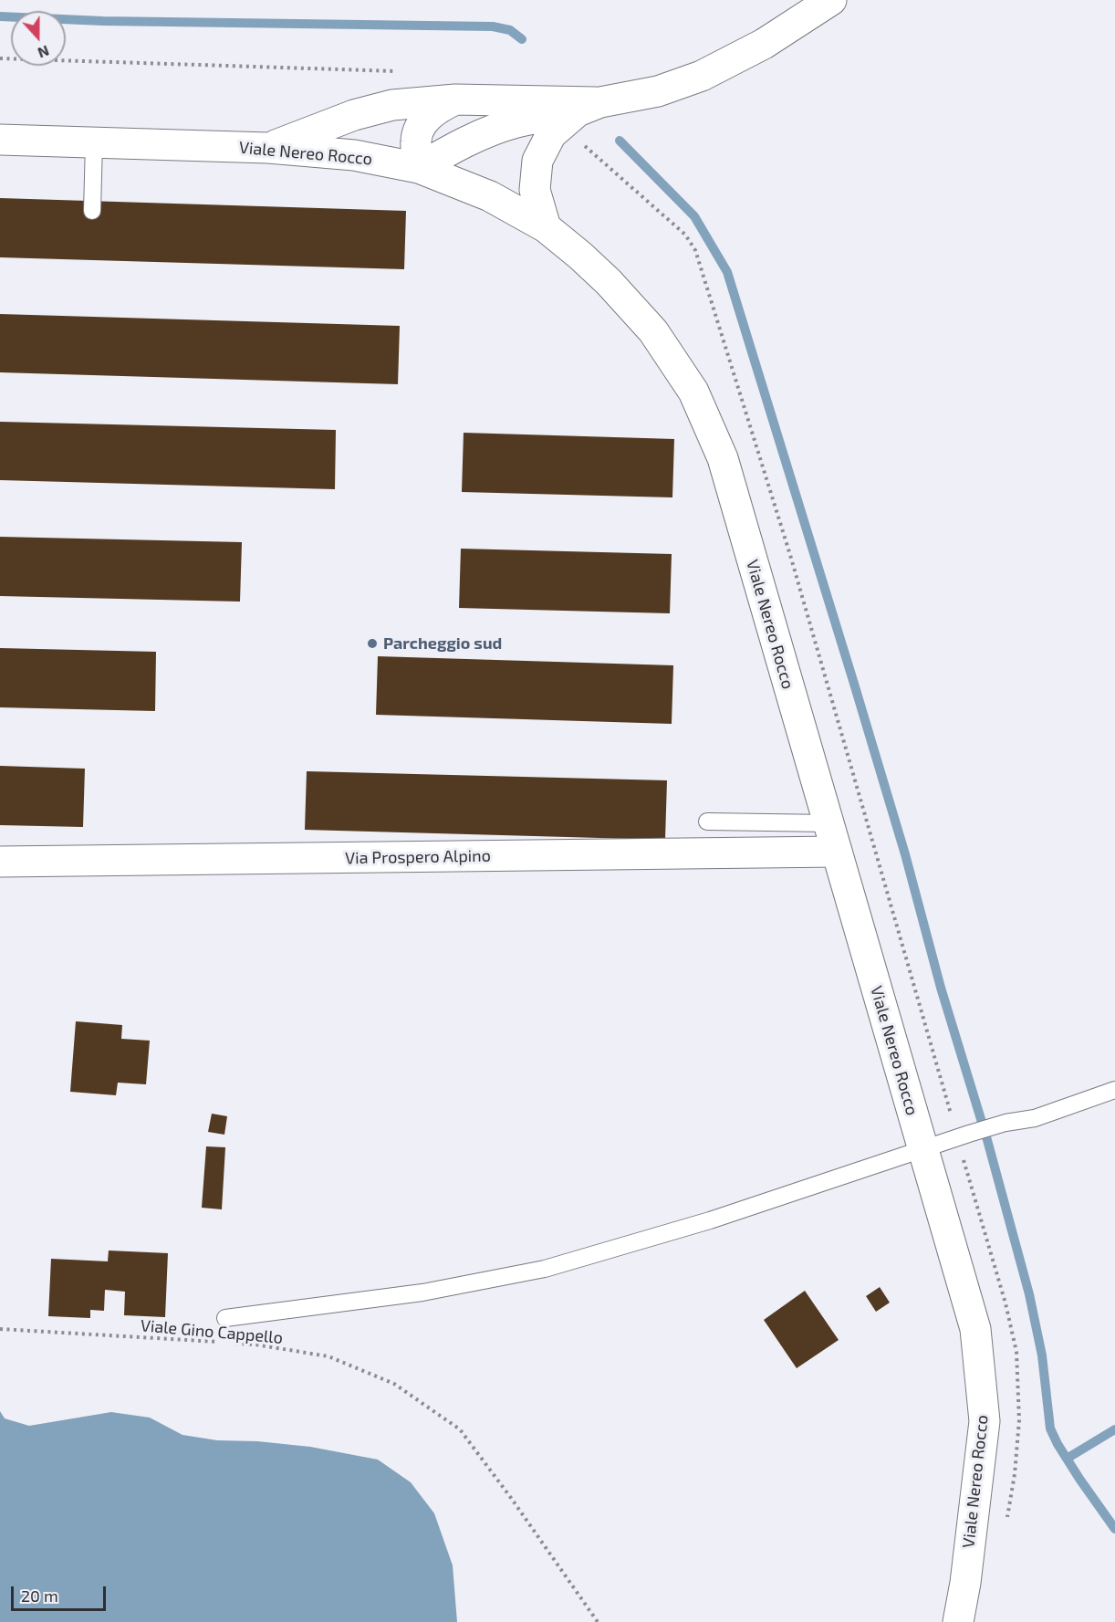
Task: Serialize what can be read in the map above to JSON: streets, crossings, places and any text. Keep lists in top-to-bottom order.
{
  "streets": {
    "street": ["Viale Nereo Rocco", "Via Prospero Alpino"],
    "path": ["Viale Gino Cappello"]
  },
  "crossings": [
    ["Viale Nereo Rocco", "Via Prospero Alpino"]
  ],
  "places": ["Parcheggio sud"],
  "scale_bar": "20 m",
  "north": "bottom"
}
